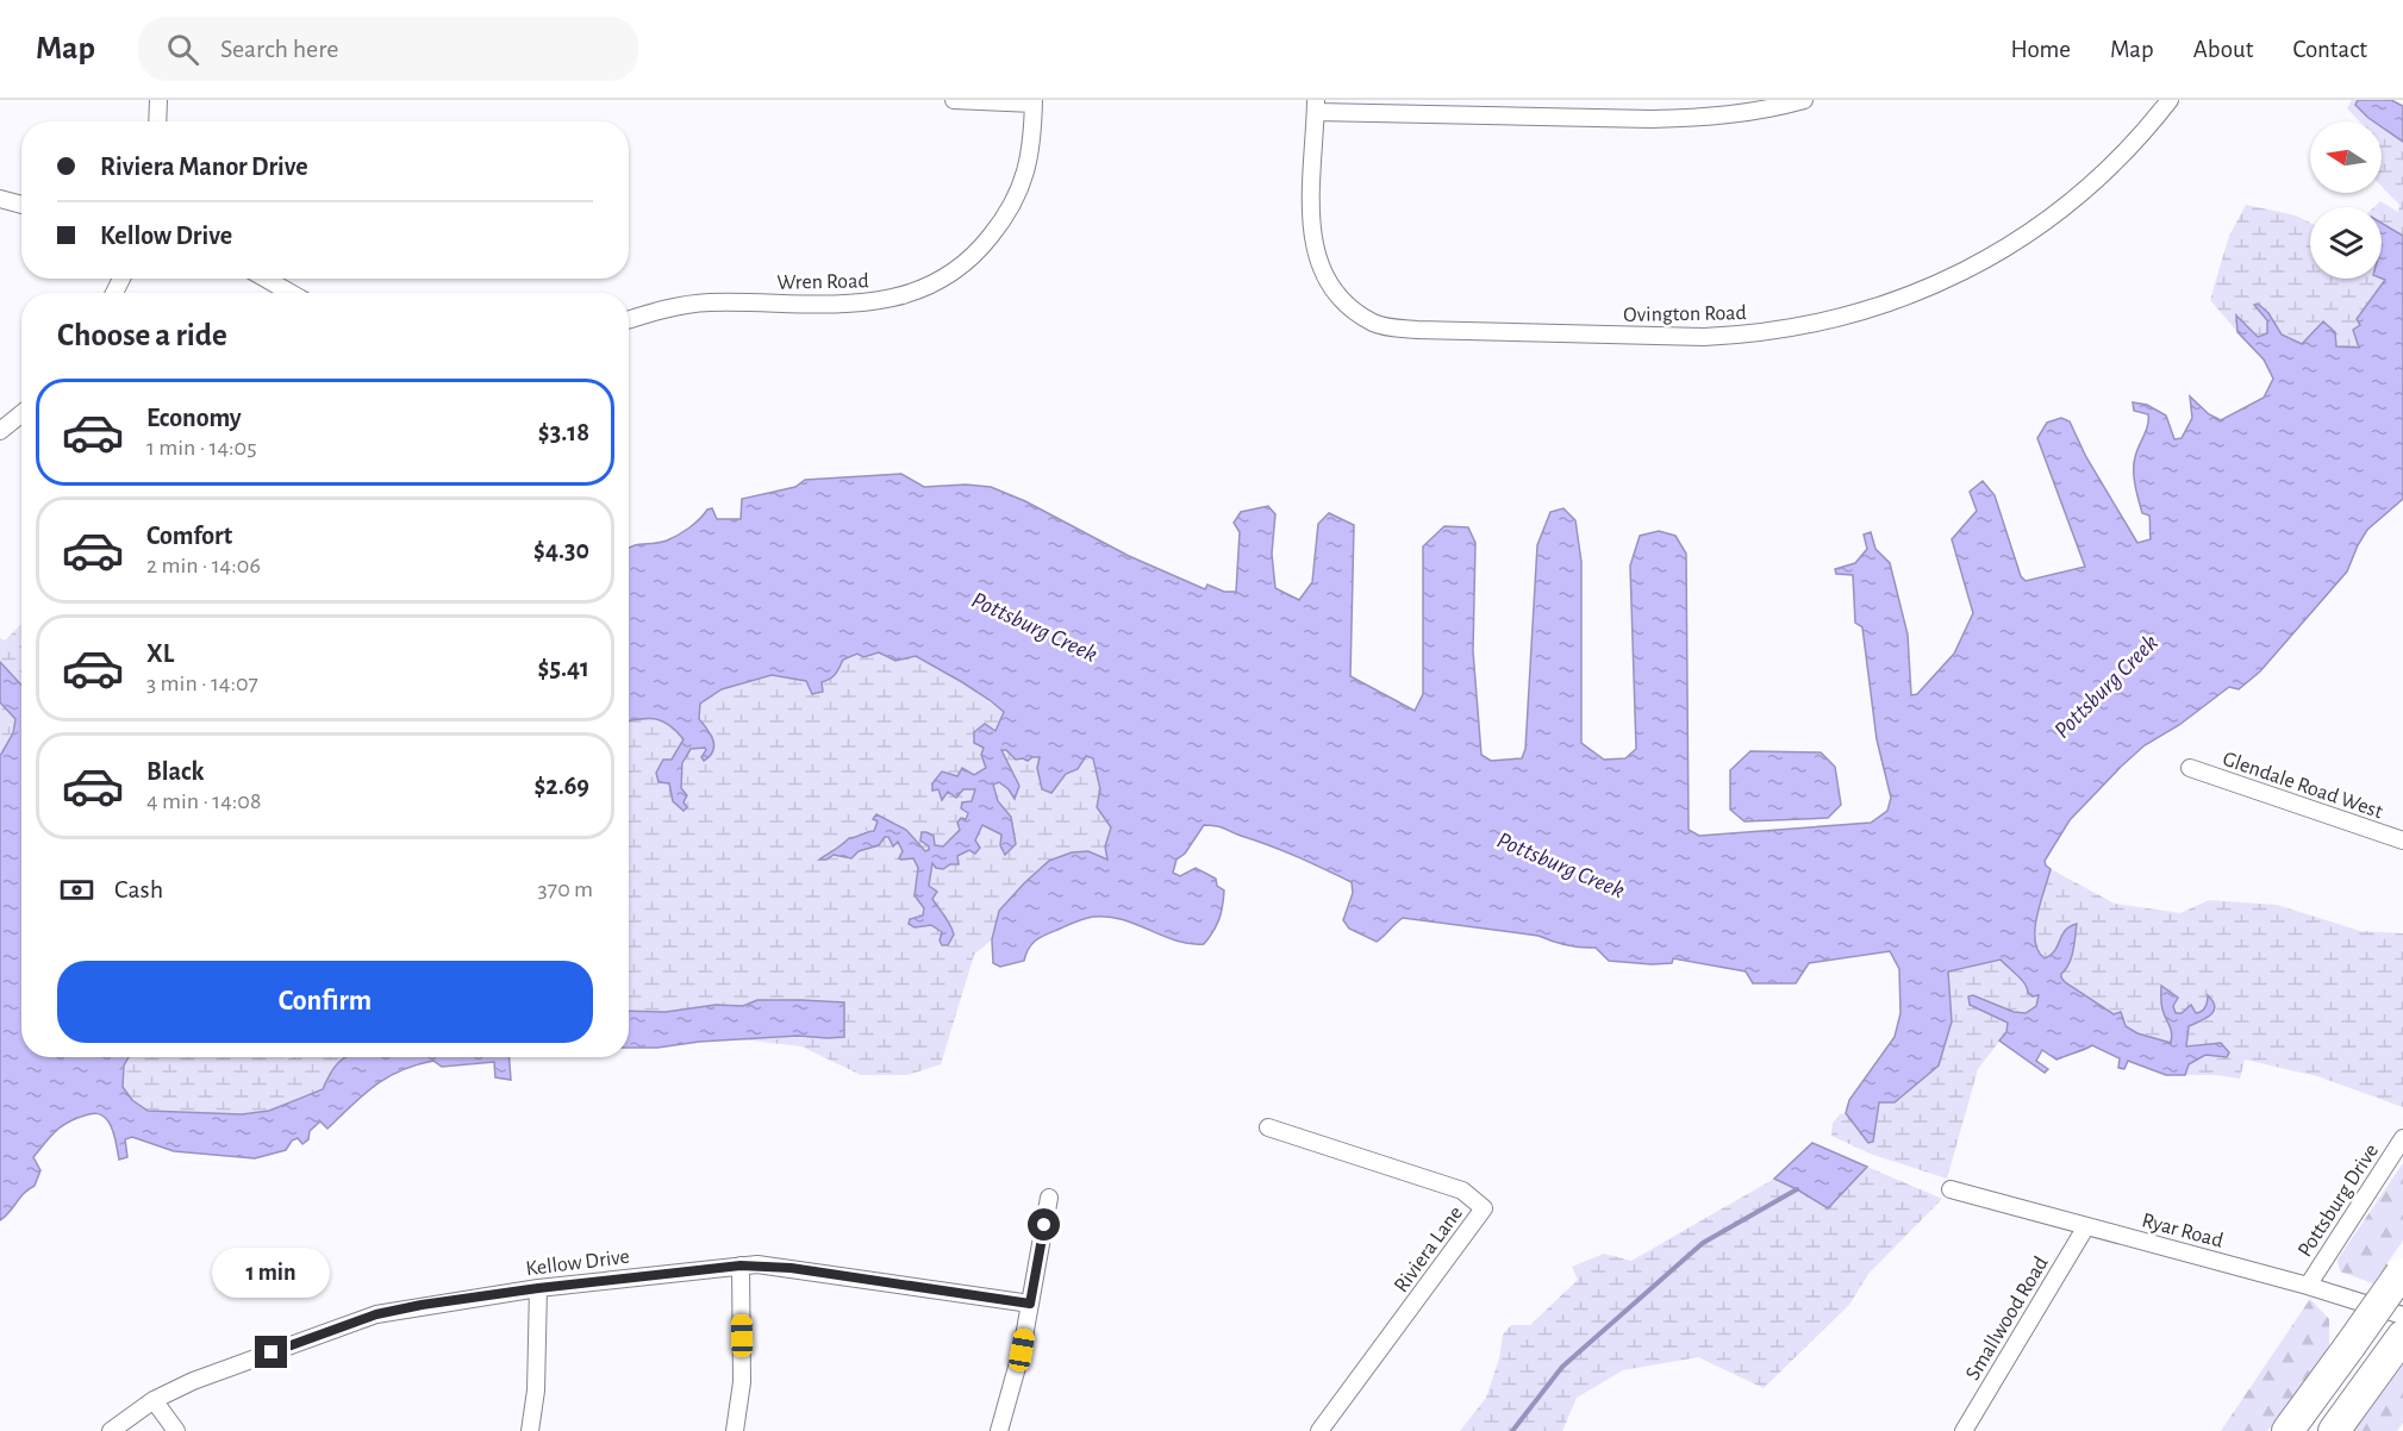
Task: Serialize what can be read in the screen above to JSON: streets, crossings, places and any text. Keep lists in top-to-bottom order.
{
  "streets": {
    "street": [
      "Wren Road",
      "Ovington Road",
      "Glendale Road West",
      "Pottsburg Drive",
      "Ryar Road",
      "Riviera Lane",
      "Kellow Drive",
      "Smallwood Road"
    ]
  },
  "crossings": [
    ["Pottsburg Drive", "Ryar Road"],
    ["Ryar Road", "Smallwood Road"]
  ],
  "water": ["Pottsburg Creek"],
  "north": "left",
  "page": {
    "header": "Map",
    "search": "Search here",
    "nav": [
      "Home",
      "Map",
      "About",
      "Contact"
    ],
    "banner": ["Riviera Manor Drive", "Kellow Drive"],
    "heading": "Choose a ride",
    "list": [
      {
        "name": "Economy",
        "note": "1 min · 14:05",
        "value": "$3.18"
      },
      {
        "name": "Comfort",
        "note": "2 min · 14:06",
        "value": "$4.30"
      },
      {
        "name": "XL",
        "note": "3 min · 14:07",
        "value": "$5.41"
      },
      {
        "name": "Black",
        "note": "4 min · 14:08",
        "value": "$2.69"
      }
    ],
    "pay": ["Cash", "370 m"],
    "buttons": "Confirm",
    "bubble": "1 min"
  }
}
